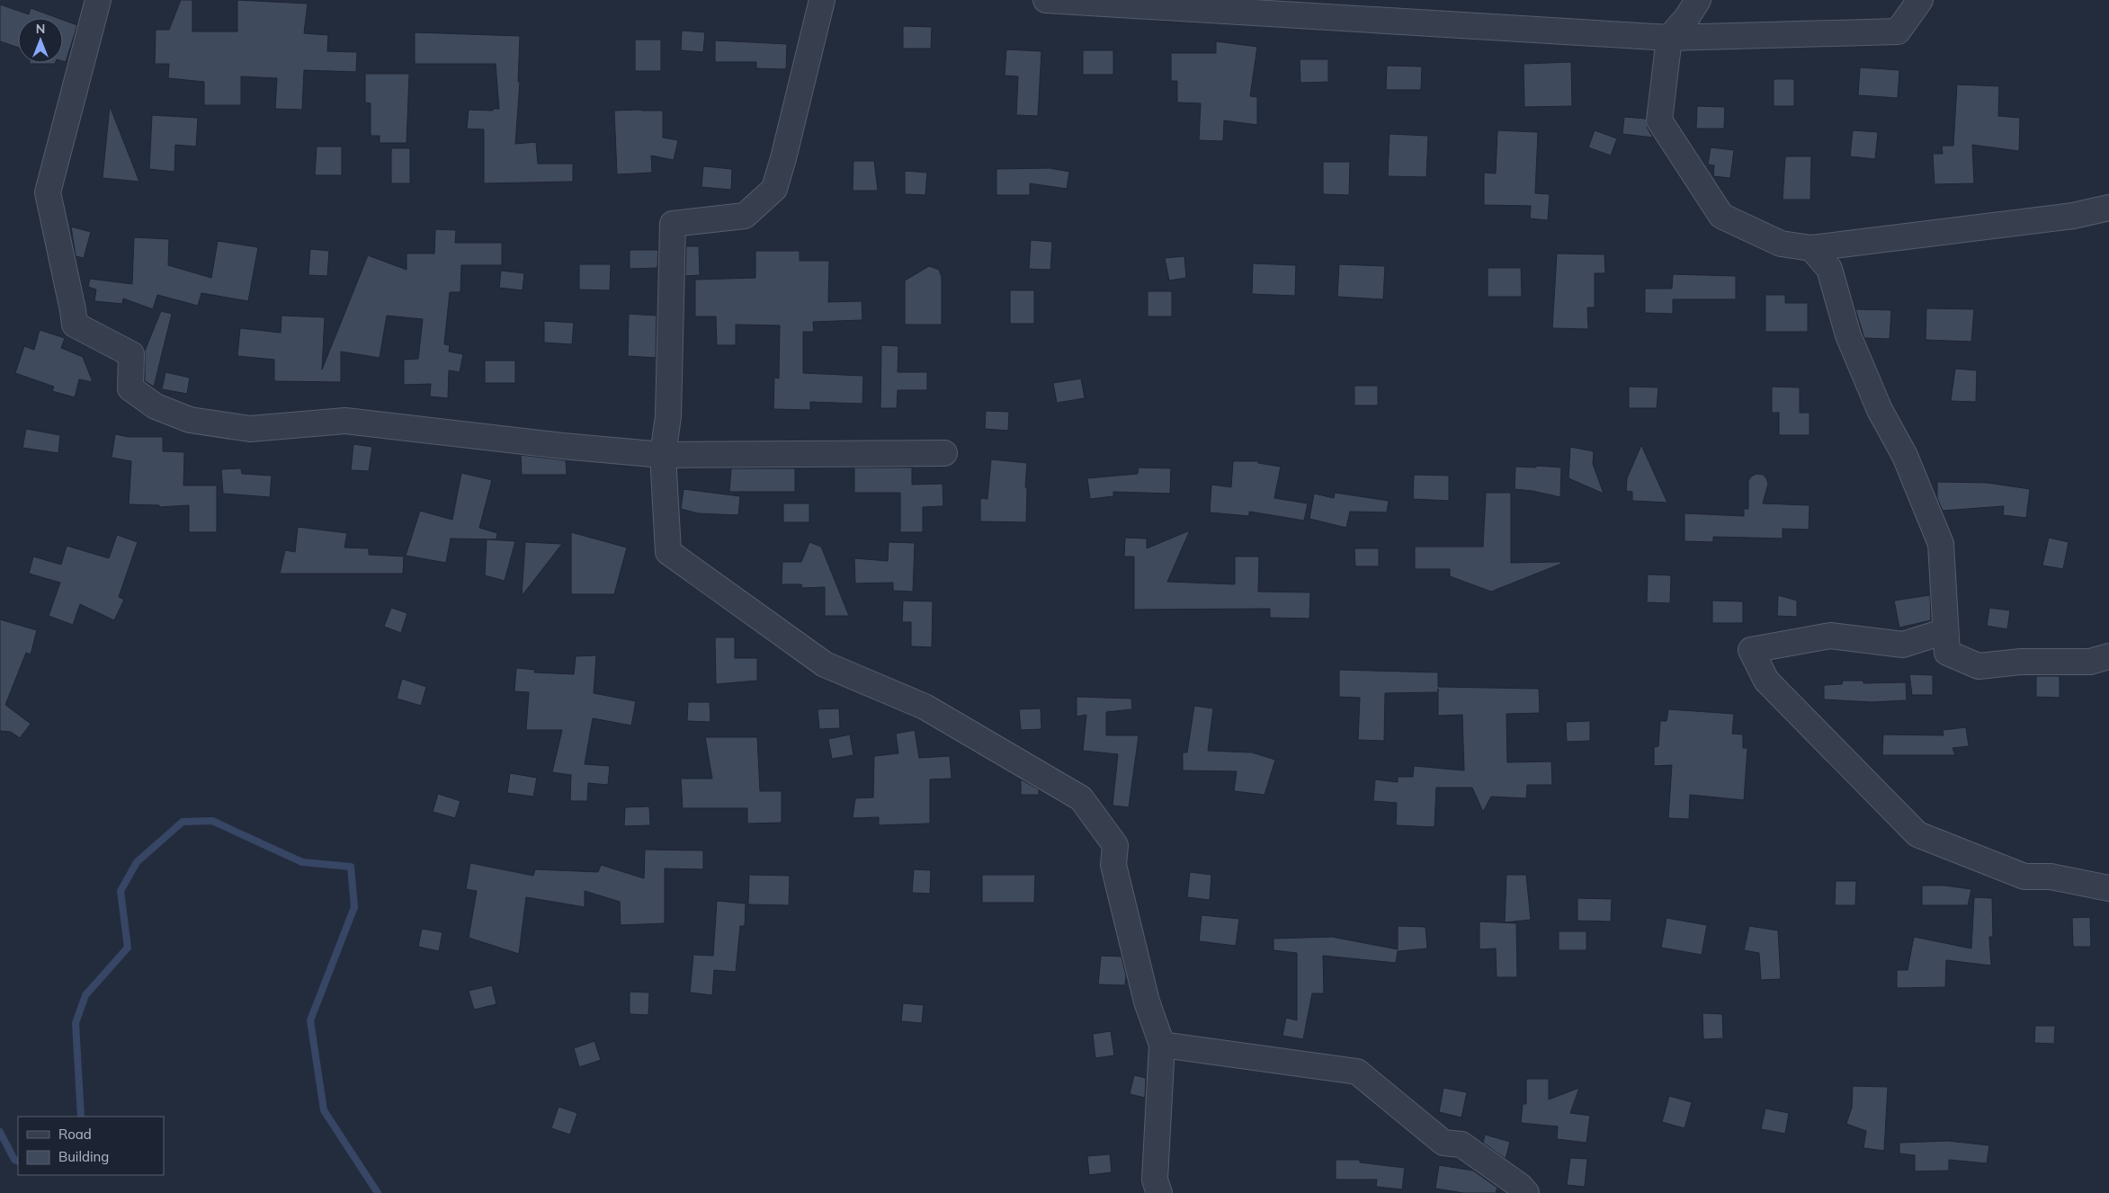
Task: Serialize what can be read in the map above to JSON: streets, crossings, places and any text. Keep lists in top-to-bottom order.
{
  "legend": ["Road", "Building"],
  "north": "top"
}
